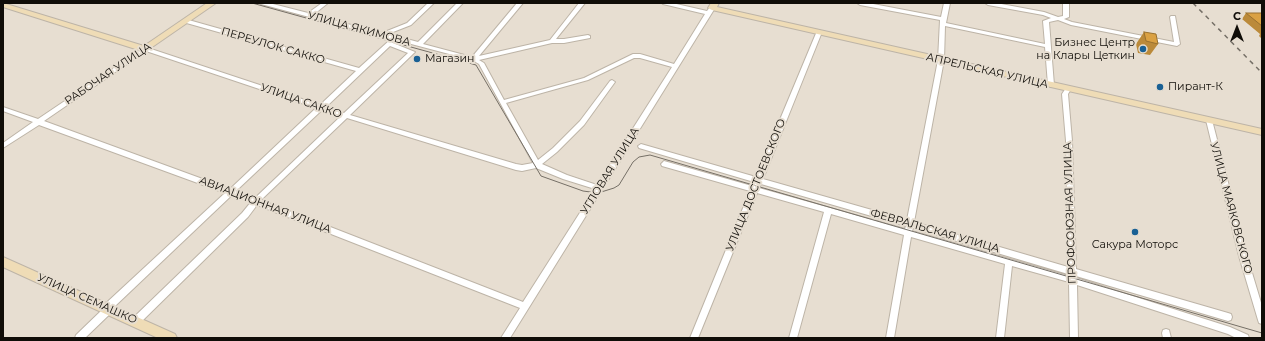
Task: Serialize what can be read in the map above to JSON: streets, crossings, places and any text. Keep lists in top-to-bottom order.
{
  "streets": {
    "street": [
      "УЛИЦА ЯКИМОВА",
      "ПЕРЕУЛОК САККО",
      "АПРЕЛЬСКАЯ УЛИЦА",
      "РАБОЧАЯ УЛИЦА",
      "УЛИЦА САККО",
      "УГЛОВАЯ УЛИЦА",
      "УЛИЦА ДОСТОЕВСКОГО",
      "АВИАЦИОННАЯ УЛИЦА",
      "УЛИЦА МАЯКОВСКОГО",
      "ПРОФСОЮЗНАЯ УЛИЦА",
      "ФЕВРАЛЬСКАЯ УЛИЦА",
      "УЛИЦА СЕМАШКО"
    ]
  },
  "crossings": [
    ["ПЕРЕУЛОК САККО", "РАБОЧАЯ УЛИЦА"],
    ["АПРЕЛЬСКАЯ УЛИЦА", "УГЛОВАЯ УЛИЦА"],
    ["АПРЕЛЬСКАЯ УЛИЦА", "УЛИЦА ДОСТОЕВСКОГО"],
    ["АПРЕЛЬСКАЯ УЛИЦА", "УЛИЦА МАЯКОВСКОГО"],
    ["АПРЕЛЬСКАЯ УЛИЦА", "ПРОФСОЮЗНАЯ УЛИЦА"],
    ["РАБОЧАЯ УЛИЦА", "УЛИЦА САККО"],
    ["РАБОЧАЯ УЛИЦА", "АВИАЦИОННАЯ УЛИЦА"],
    ["УЛИЦА САККО", "УГЛОВАЯ УЛИЦА"],
    ["УГЛОВАЯ УЛИЦА", "АВИАЦИОННАЯ УЛИЦА"],
    ["УЛИЦА ДОСТОЕВСКОГО", "ФЕВРАЛЬСКАЯ УЛИЦА"],
    ["ПРОФСОЮЗНАЯ УЛИЦА", "ФЕВРАЛЬСКАЯ УЛИЦА"]
  ],
  "places": [
    "Бизнес Центр на Клары Цеткин",
    "Магазин",
    "Пирант-К",
    "Сакура Моторс"
  ],
  "north": "top"
}
